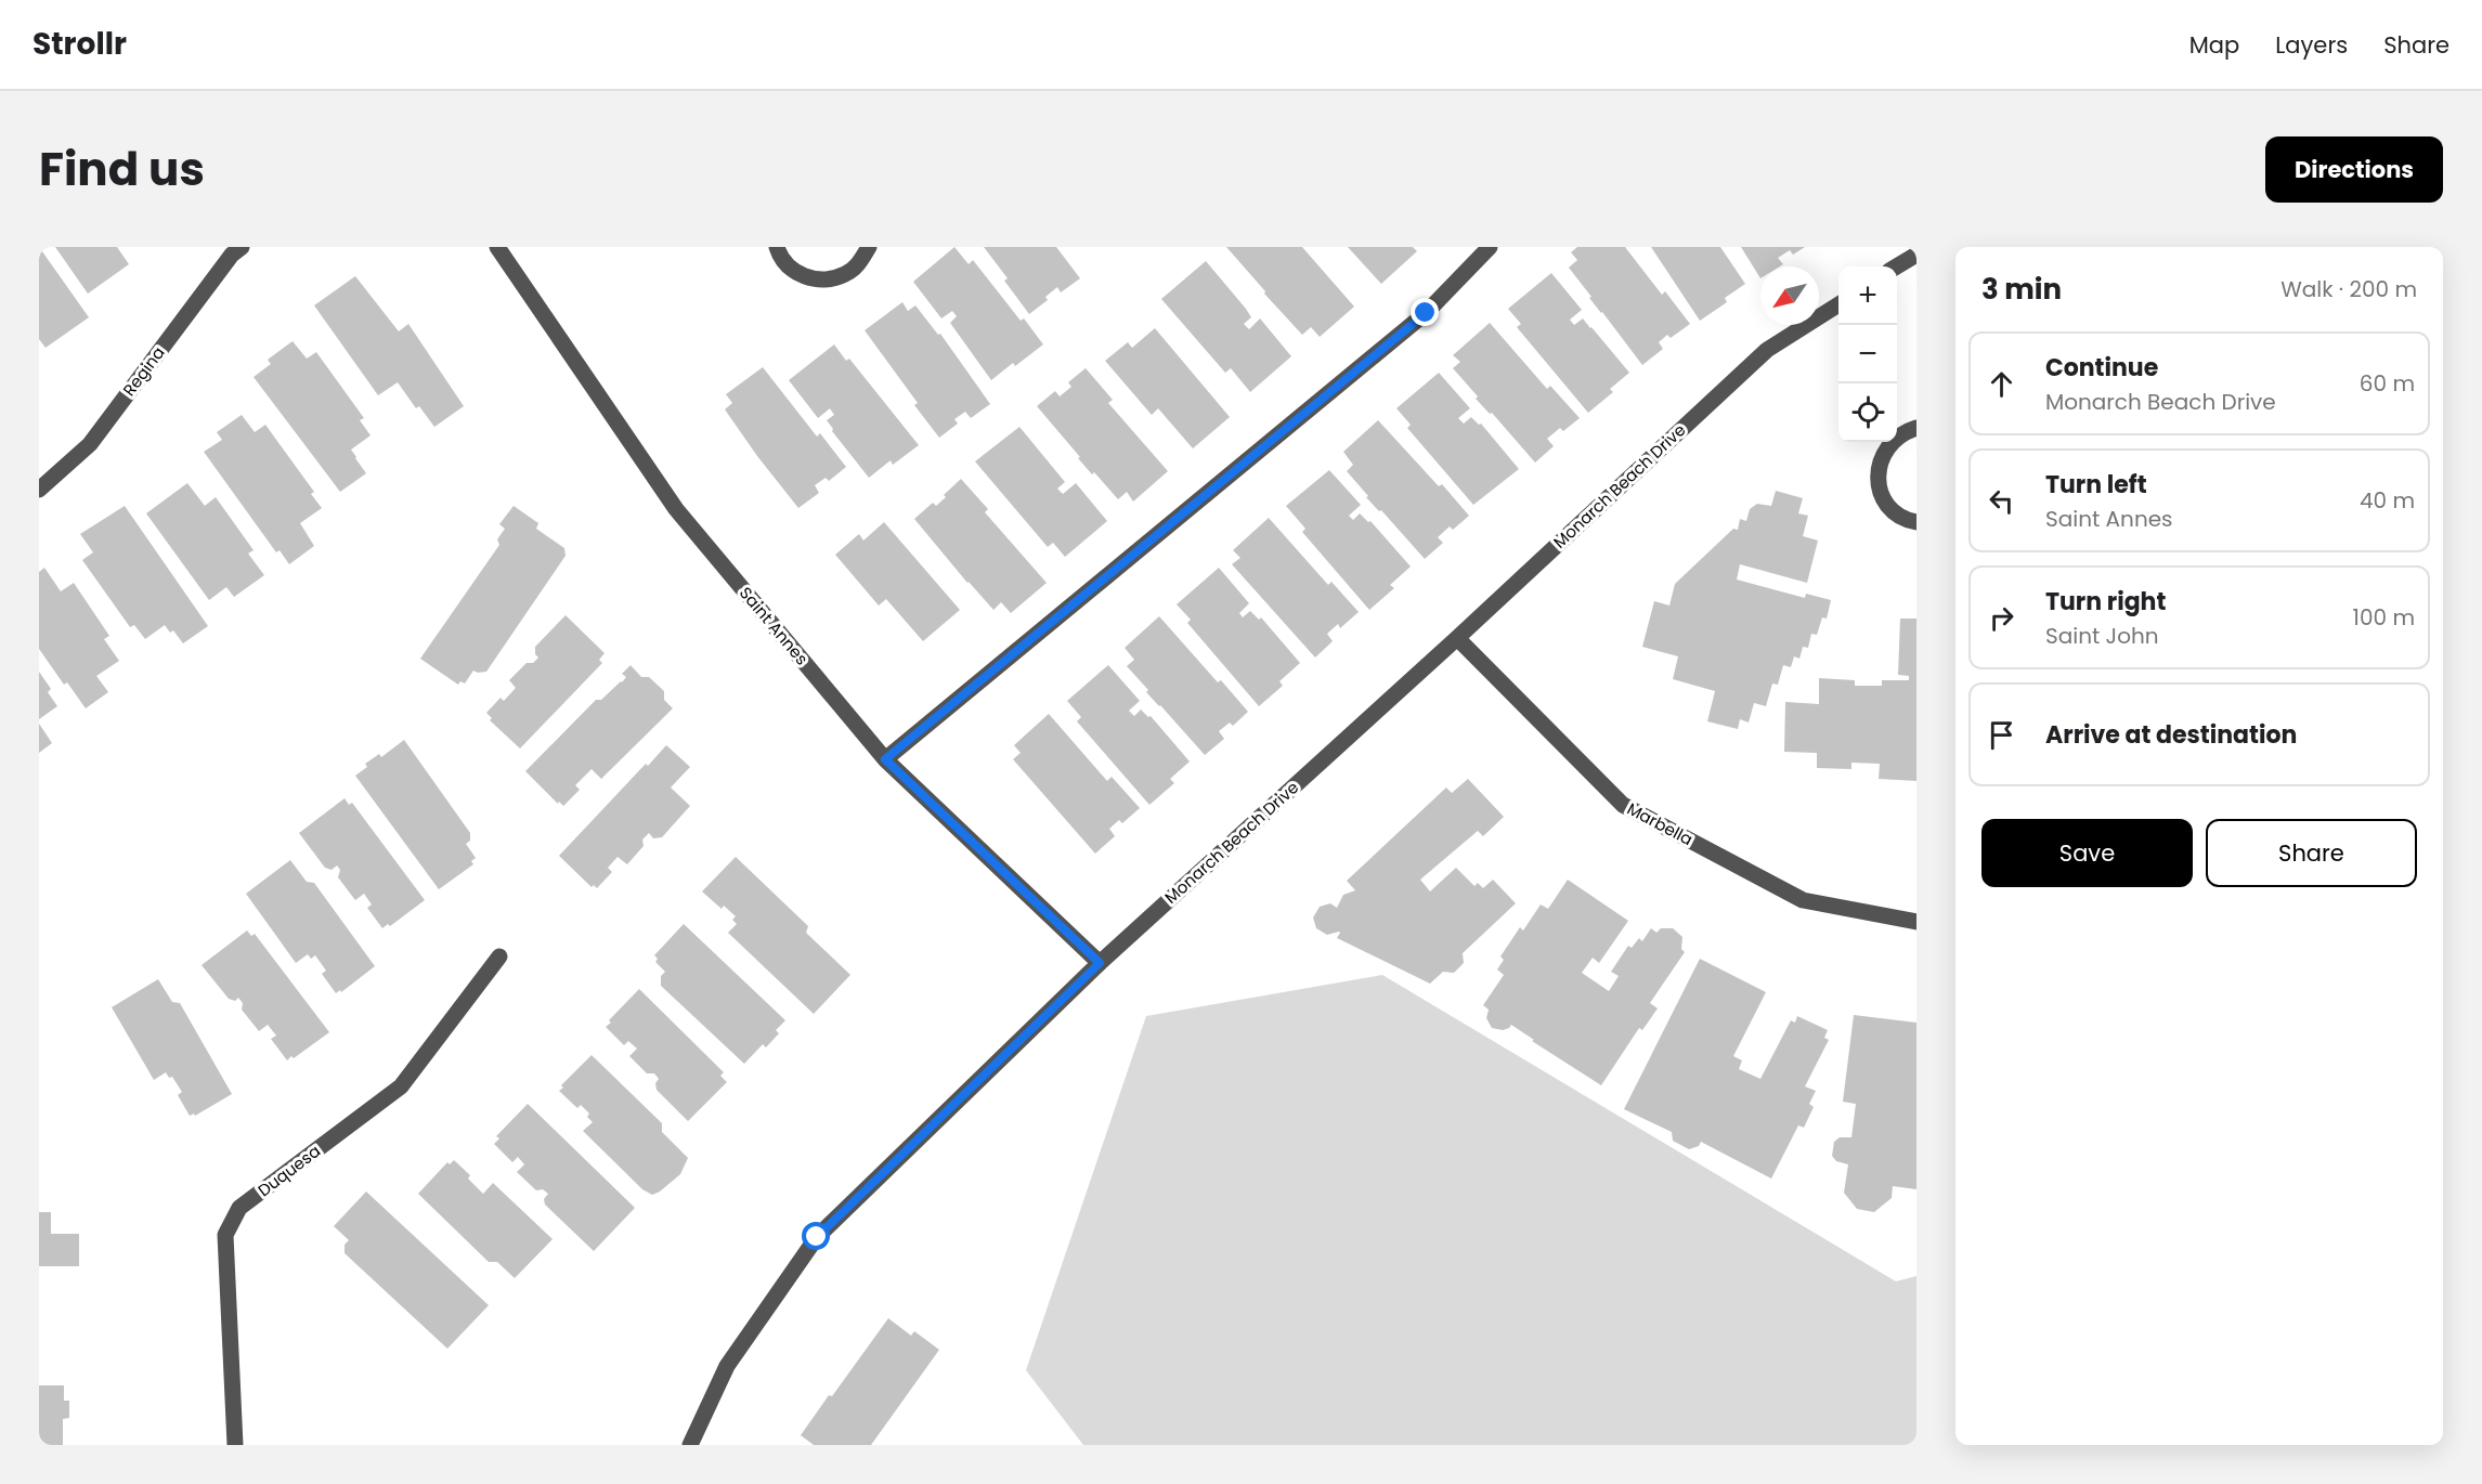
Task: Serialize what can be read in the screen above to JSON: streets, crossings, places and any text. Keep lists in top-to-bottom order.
{
  "streets": {
    "street": [
      "Regina",
      "Monarch Beach Drive",
      "Saint Annes",
      "Marbella",
      "Duquesa"
    ]
  },
  "crossings": [
    ["Monarch Beach Drive", "Saint Annes"],
    ["Monarch Beach Drive", "Marbella"]
  ],
  "north": "bottom left",
  "page": {
    "header": "Strollr",
    "nav": ["Map", "Layers", "Share"],
    "title": "Find us",
    "buttons": [
      "Directions",
      ["Save", "Share"]
    ],
    "heading": ["3 min", "Walk · 200 m"],
    "map_buttons": ["+", "−"],
    "list": [
      ["Continue", "Monarch Beach Drive", "60 m"],
      ["Turn left", "Saint Annes", "40 m"],
      ["Turn right", "Saint John", "100 m"],
      "Arrive at destination"
    ]
  }
}
